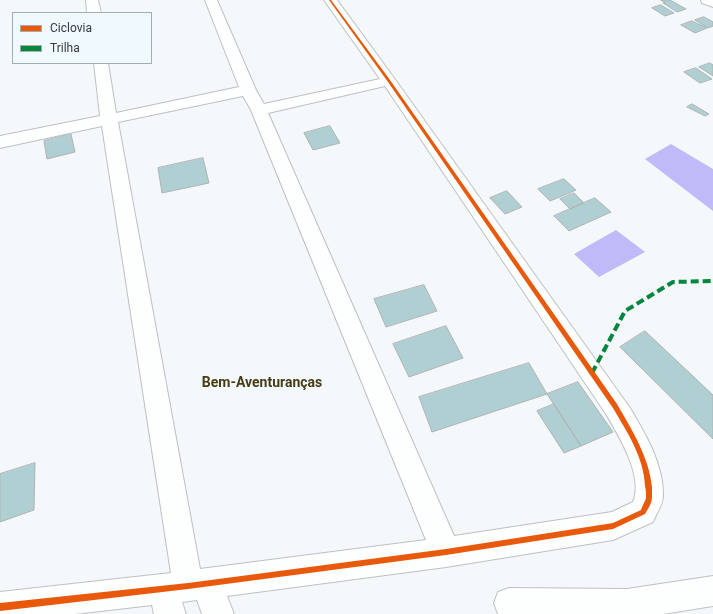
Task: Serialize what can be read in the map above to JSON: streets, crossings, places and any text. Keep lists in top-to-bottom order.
{
  "districts": ["Bem-Aventuranças"],
  "legend": ["Ciclovia", "Trilha"]
}
